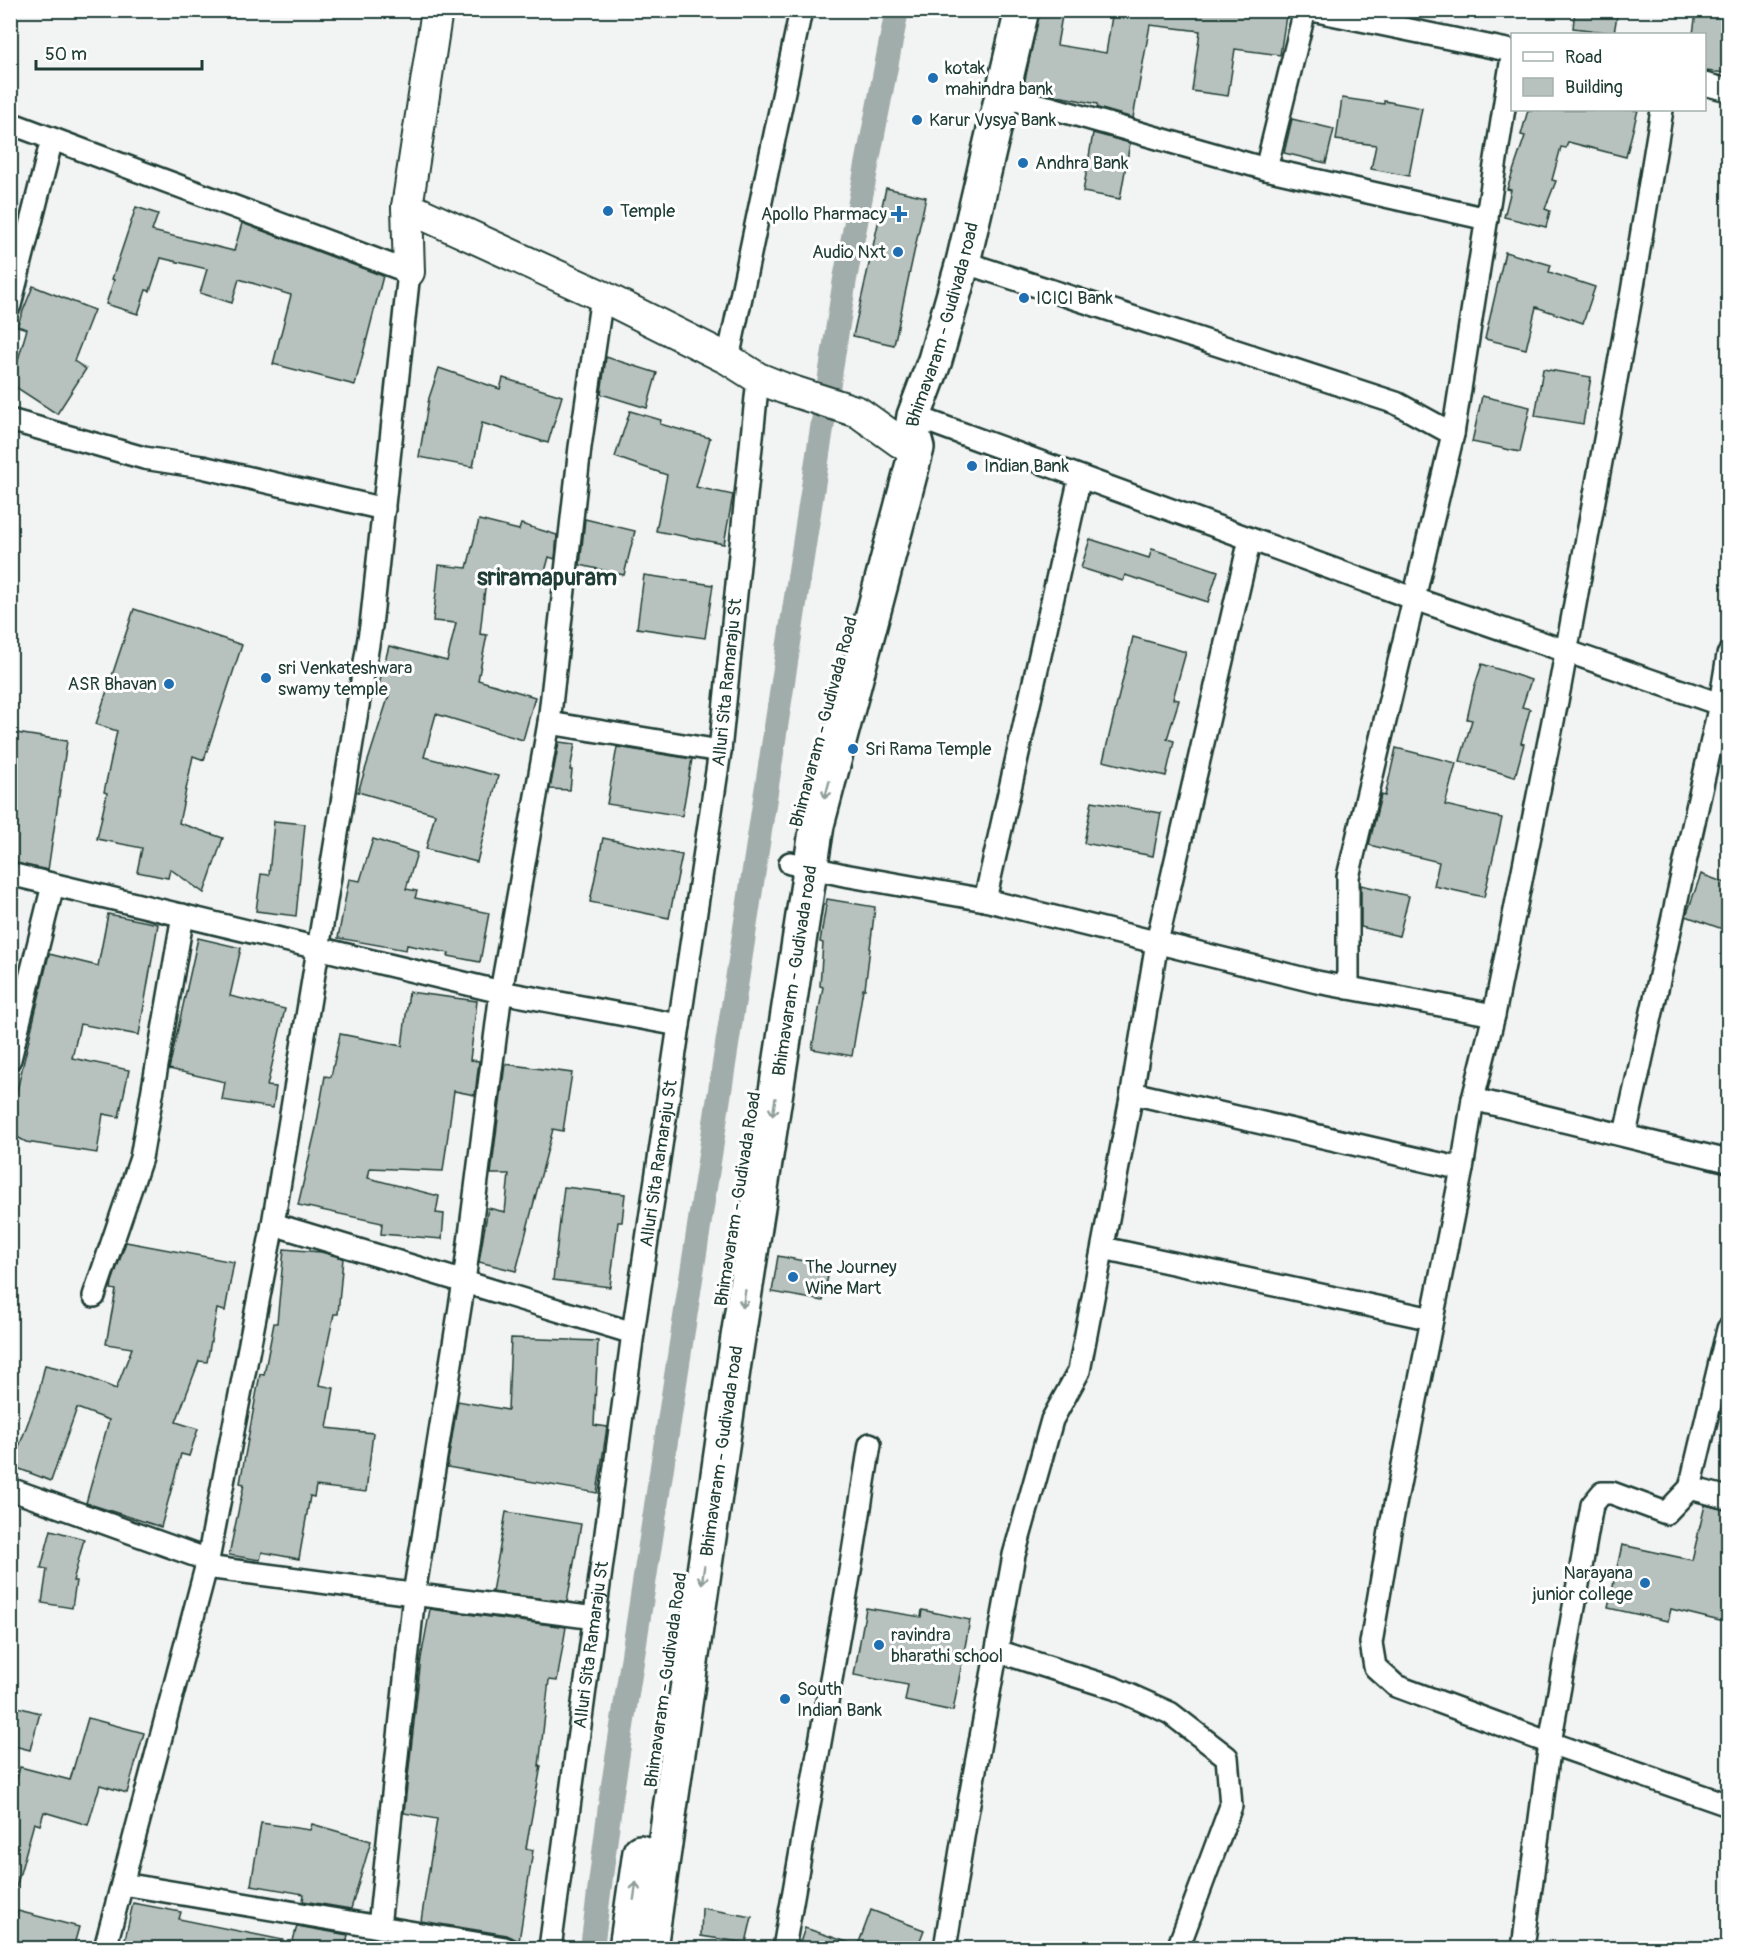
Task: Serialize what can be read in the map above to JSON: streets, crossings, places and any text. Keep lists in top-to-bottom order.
{
  "streets": {
    "main road": ["Bhimavaram - Gudivada road", "Bhimavaram - Gudivada Road"],
    "street": ["Alluri Sita Ramaraju St"]
  },
  "crossings": [
    ["Bhimavaram - Gudivada road", "Bhimavaram - Gudivada Road"]
  ],
  "one_way": ["Bhimavaram - Gudivada Road"],
  "districts": ["sriramapuram"],
  "places": {
    "other": [
      "kotak mahindra bank",
      "Karur Vysya Bank",
      "Andhra Bank",
      "Temple",
      "Audio Nxt",
      "ICICI Bank",
      "Indian Bank",
      "sri Venkateshwara swamy temple",
      "ASR Bhavan",
      "Sri Rama Temple",
      "The Journey Wine Mart",
      "Narayana junior college",
      "ravindra bharathi school",
      "South Indian Bank"
    ],
    "health": ["Apollo Pharmacy"]
  },
  "legend": ["Road", "Building"],
  "scale_bar": "50 m"
}
